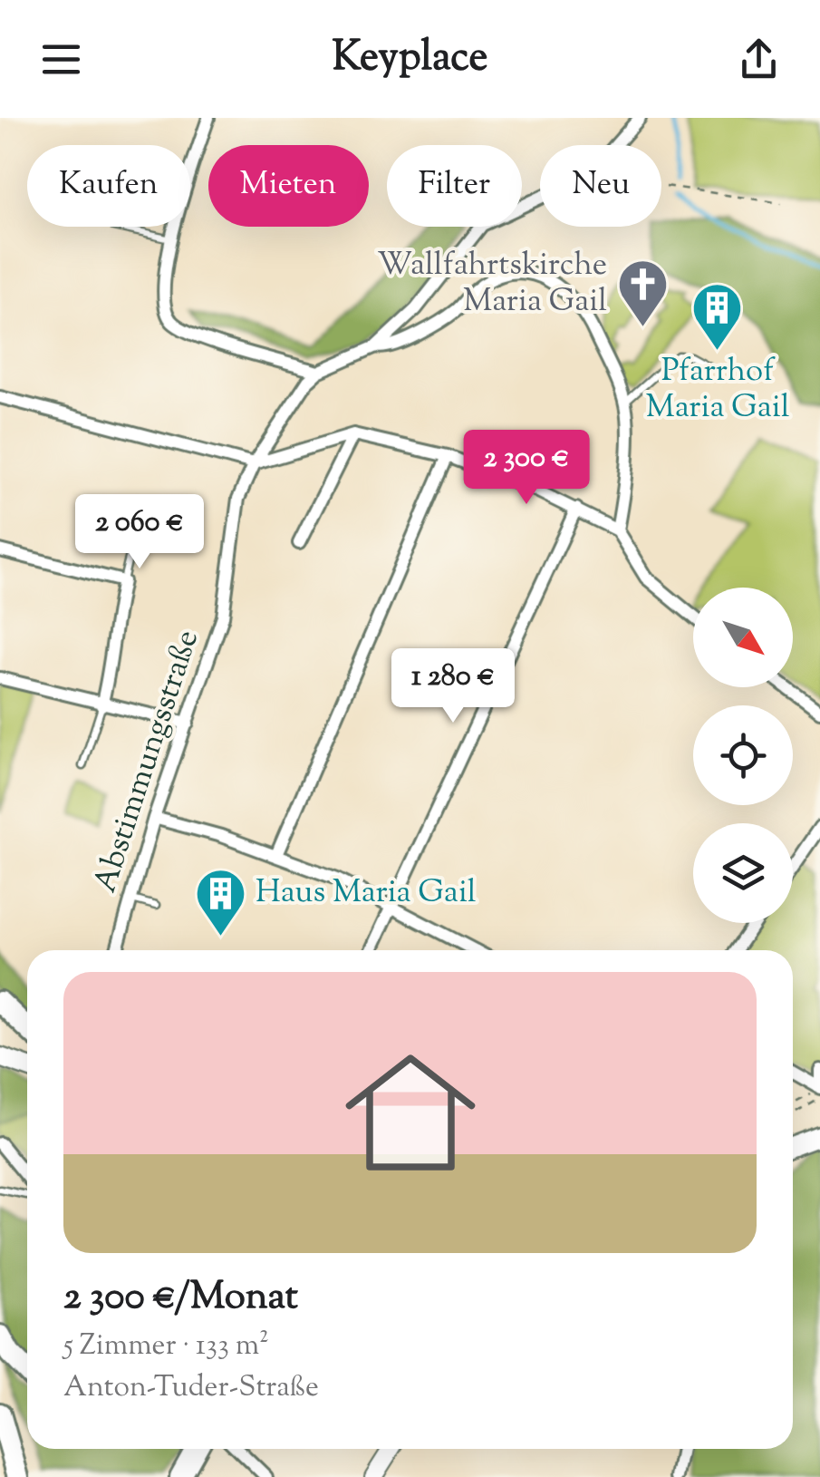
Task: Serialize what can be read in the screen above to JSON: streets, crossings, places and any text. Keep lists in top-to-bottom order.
{
  "streets": {
    "street": ["Abstimmungsstraße"]
  },
  "places": {
    "church": ["Wallfahrtskirche Maria Gail"],
    "building": ["Pfarrhof Maria Gail", "Haus Maria Gail"]
  },
  "north": "bottom right",
  "page": {
    "header": "Keyplace",
    "chip": [
      "Kaufen",
      "Mieten",
      "Filter",
      "Neu"
    ],
    "price": ["2 300 €", "2 060 €", "1 280 €"],
    "list": [
      {
        "name": "2 300 €/Monat",
        "note": "5 Zimmer · 133 m² · Anton-Tuder-Straße"
      }
    ]
  }
}
